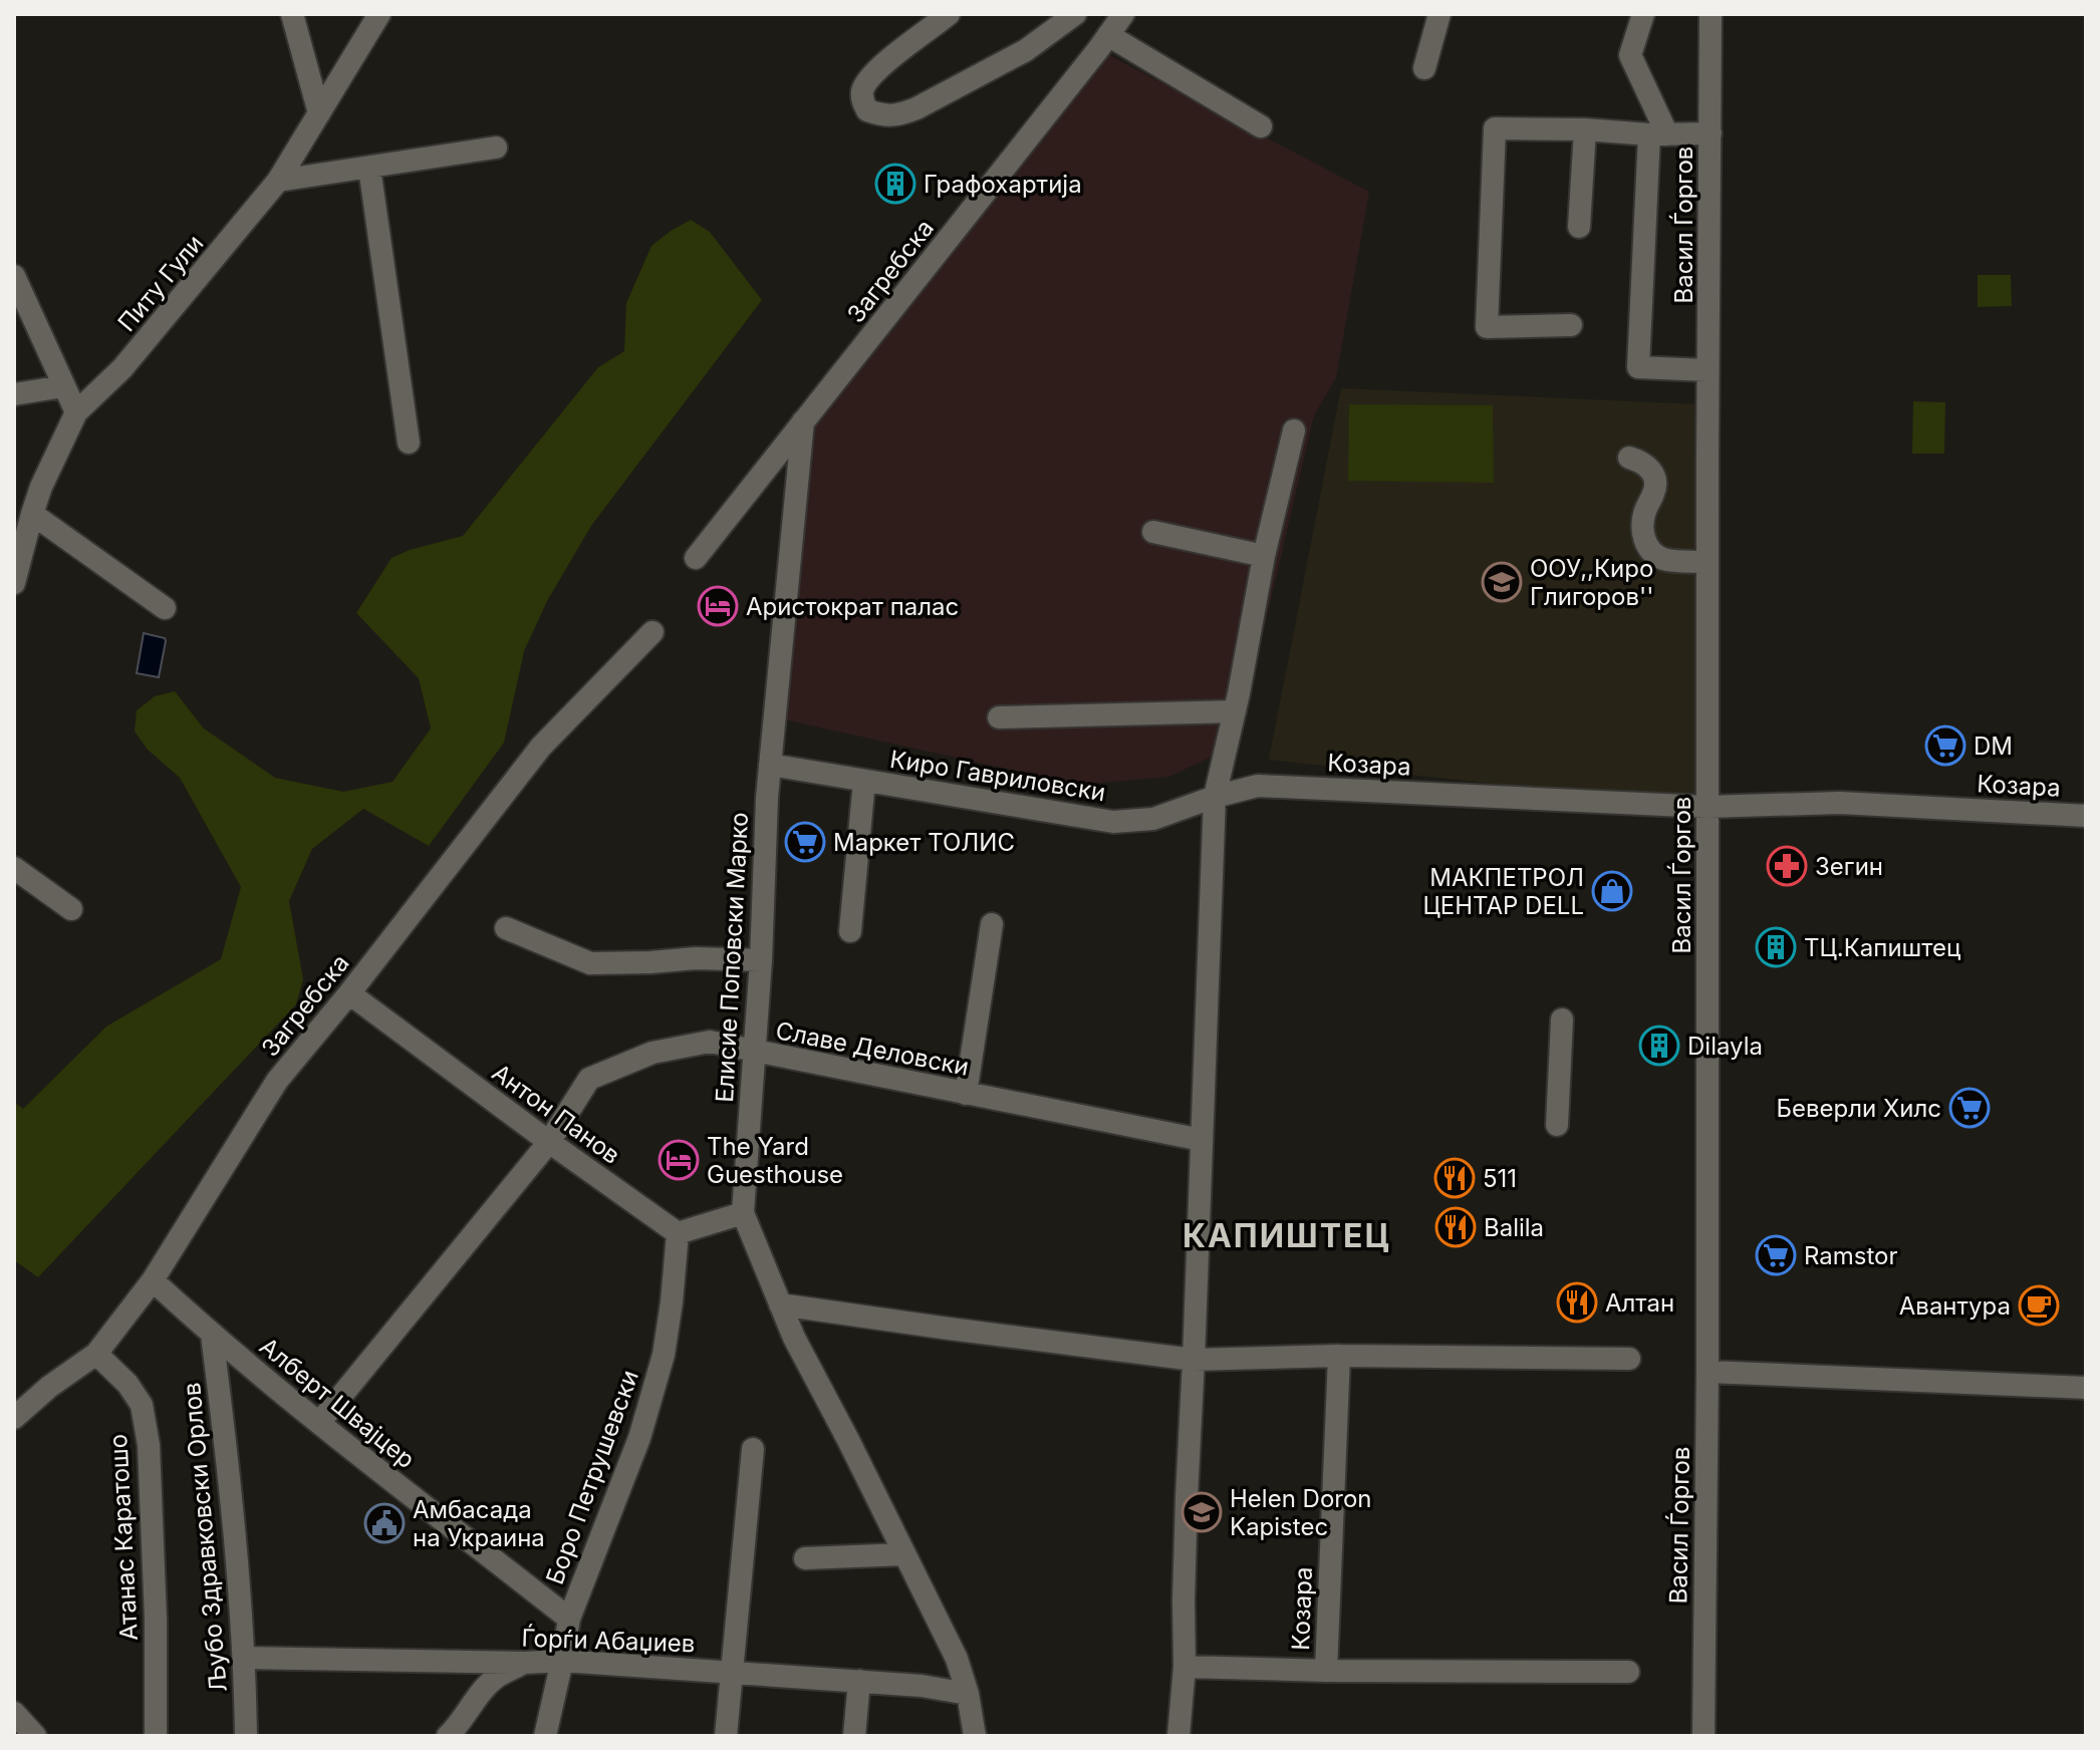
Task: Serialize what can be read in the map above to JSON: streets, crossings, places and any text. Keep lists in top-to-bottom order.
{
  "streets": {
    "street": [
      "Васил Ѓоргов",
      "Загребска",
      "Питу Гули",
      "Козара",
      "Киро Гавриловски",
      "Елисие Поповски Марко",
      "Славе Деловски",
      "Антон Панов",
      "Алберт Швајцер",
      "Боро Петрушевски",
      "Атанас Каратошо",
      "Љубо Здравковски Орлов",
      "Ѓорѓи Абаџиев"
    ]
  },
  "crossings": [
    ["Васил Ѓоргов", "Козара"],
    ["Загребска", "Елисие Поповски Марко"],
    ["Загребска", "Антон Панов"],
    ["Загребска", "Алберт Швајцер"],
    ["Загребска", "Атанас Каратошо"],
    ["Козара", "Киро Гавриловски"],
    ["Киро Гавриловски", "Елисие Поповски Марко"],
    ["Елисие Поповски Марко", "Славе Деловски"],
    ["Елисие Поповски Марко", "Ѓорѓи Абаџиев"],
    ["Славе Деловски", "Антон Панов"],
    ["Славе Деловски", "Алберт Швајцер"],
    ["Антон Панов", "Боро Петрушевски"],
    ["Алберт Швајцер", "Боро Петрушевски"],
    ["Алберт Швајцер", "Љубо Здравковски Орлов"],
    ["Боро Петрушевски", "Ѓорѓи Абаџиев"],
    ["Љубо Здравковски Орлов", "Ѓорѓи Абаџиев"]
  ],
  "districts": ["КАПИШТЕЦ"],
  "places": {
    "building": ["Графохартија", "ТЦ.Капиштец", "Dilayla"],
    "school or university": ["ООУ,,Киро Глигоров''", "Helen Doron Kapistec"],
    "hotel": ["Аристократ палас", "The Yard Guesthouse"],
    "supermarket": [
      "DM",
      "Маркет ТОЛИС",
      "Беверли Хилс",
      "Ramstor"
    ],
    "pharmacy": ["Зегин"],
    "shop": ["МАКПЕТРОЛ ЦЕНТАР DELL"],
    "restaurant": ["511", "Balila", "Алтан"],
    "cafe": ["Авантура"],
    "public building": ["Амбасада на Украина"]
  }
}
